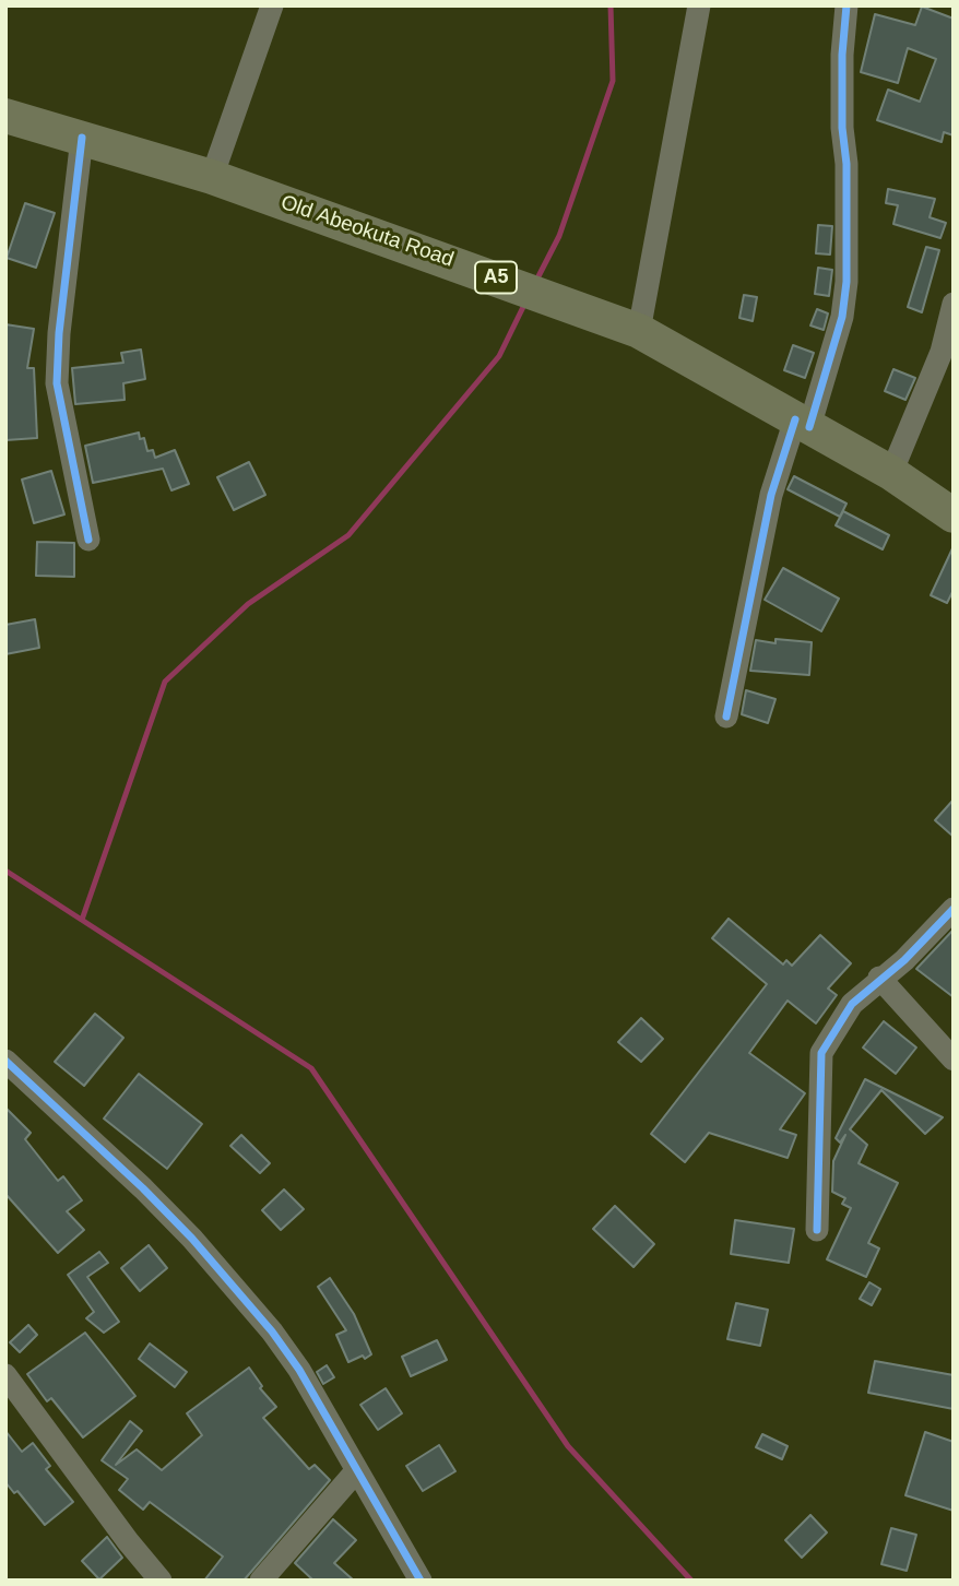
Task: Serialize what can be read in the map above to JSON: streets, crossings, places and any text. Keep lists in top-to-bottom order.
{
  "streets": {
    "highway": ["Old Abeokuta Road", "A5"]
  }
}
